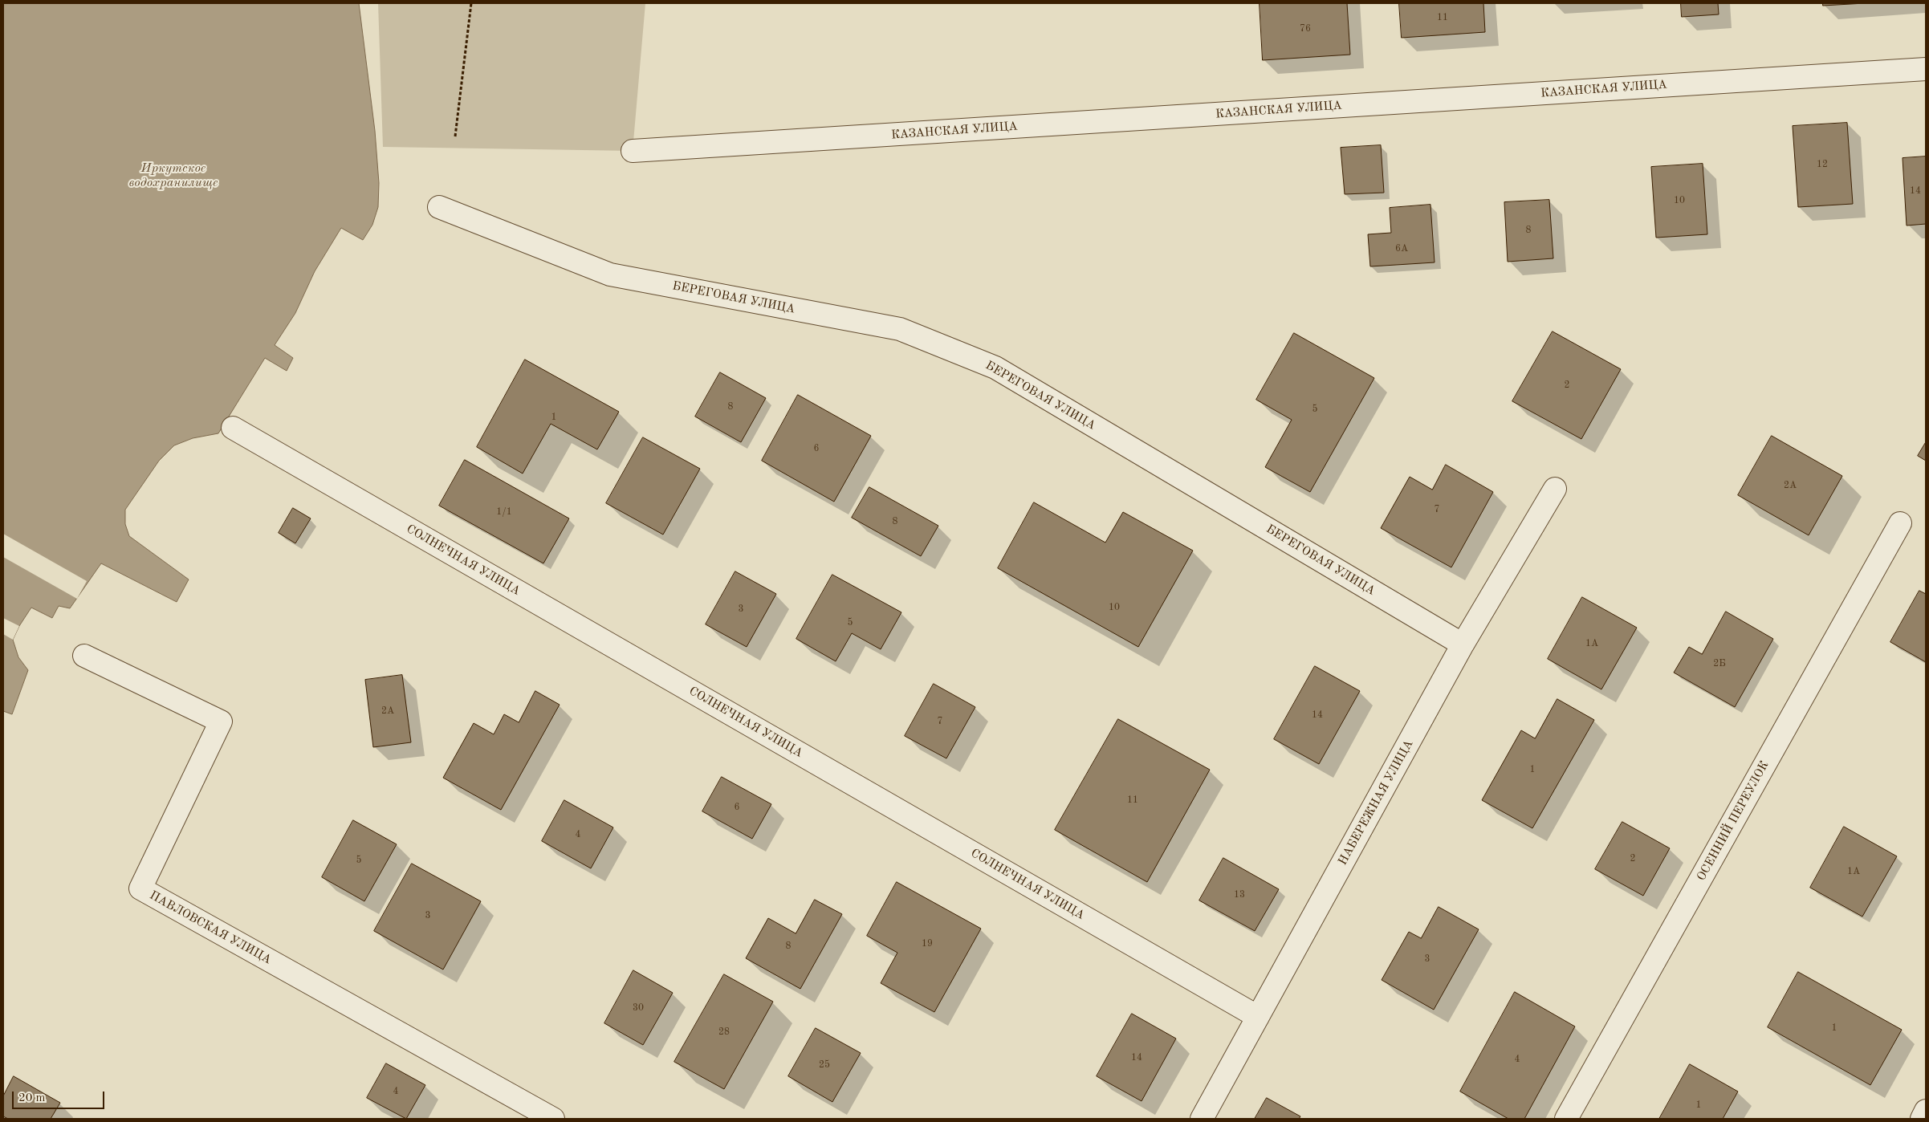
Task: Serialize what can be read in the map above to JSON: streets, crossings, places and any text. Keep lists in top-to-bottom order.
{
  "streets": {
    "street": [
      "КАЗАНСКАЯ УЛИЦА",
      "БЕРЕГОВАЯ УЛИЦА",
      "СОЛНЕЧНАЯ УЛИЦА",
      "НАБЕРЕЖНАЯ УЛИЦА",
      "ОСЕННИЙ ПЕРЕУЛОК",
      "ПАВЛОВСКАЯ УЛИЦА"
    ]
  },
  "crossings": [
    ["БЕРЕГОВАЯ УЛИЦА", "НАБЕРЕЖНАЯ УЛИЦА"],
    ["СОЛНЕЧНАЯ УЛИЦА", "НАБЕРЕЖНАЯ УЛИЦА"]
  ],
  "water": ["Иркутское водохранилище"],
  "house_numbers": [
    "11",
    "76",
    "12",
    "14",
    "10",
    "8",
    "6А",
    "2",
    "8",
    "5",
    "1",
    "6",
    "2А",
    "7",
    "1/1",
    "8",
    "10",
    "3",
    "5",
    "1А",
    "2Б",
    "2А",
    "14",
    "7",
    "1",
    "11",
    "6",
    "4",
    "2",
    "5",
    "1А",
    "13",
    "3",
    "19",
    "8",
    "3",
    "30",
    "1",
    "28",
    "14",
    "4",
    "25",
    "4",
    "1"
  ],
  "scale_bar": "20 m"
}
